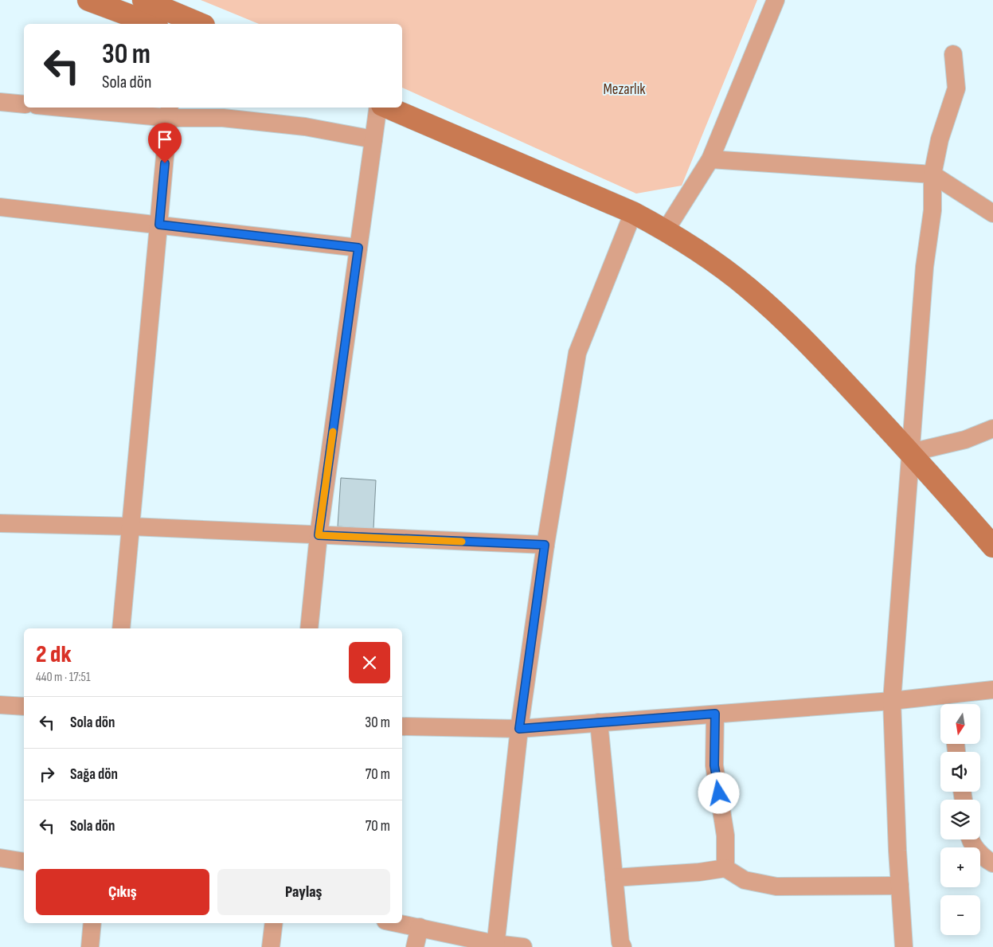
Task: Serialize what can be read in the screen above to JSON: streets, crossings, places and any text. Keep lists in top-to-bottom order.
{
  "parks": ["Mezarlık"],
  "north": "bottom",
  "page": {
    "turn": ["30 m", "Sola dön"],
    "heading": ["2 dk", "440 m · 17:51"],
    "list": [
      {
        "name": "Sola dön",
        "value": "30 m"
      },
      {
        "name": "Sağa dön",
        "value": "70 m"
      },
      {
        "name": "Sola dön",
        "value": "70 m"
      }
    ],
    "map_buttons": ["+", "−"],
    "buttons": ["Çıkış", "Paylaş"]
  }
}
